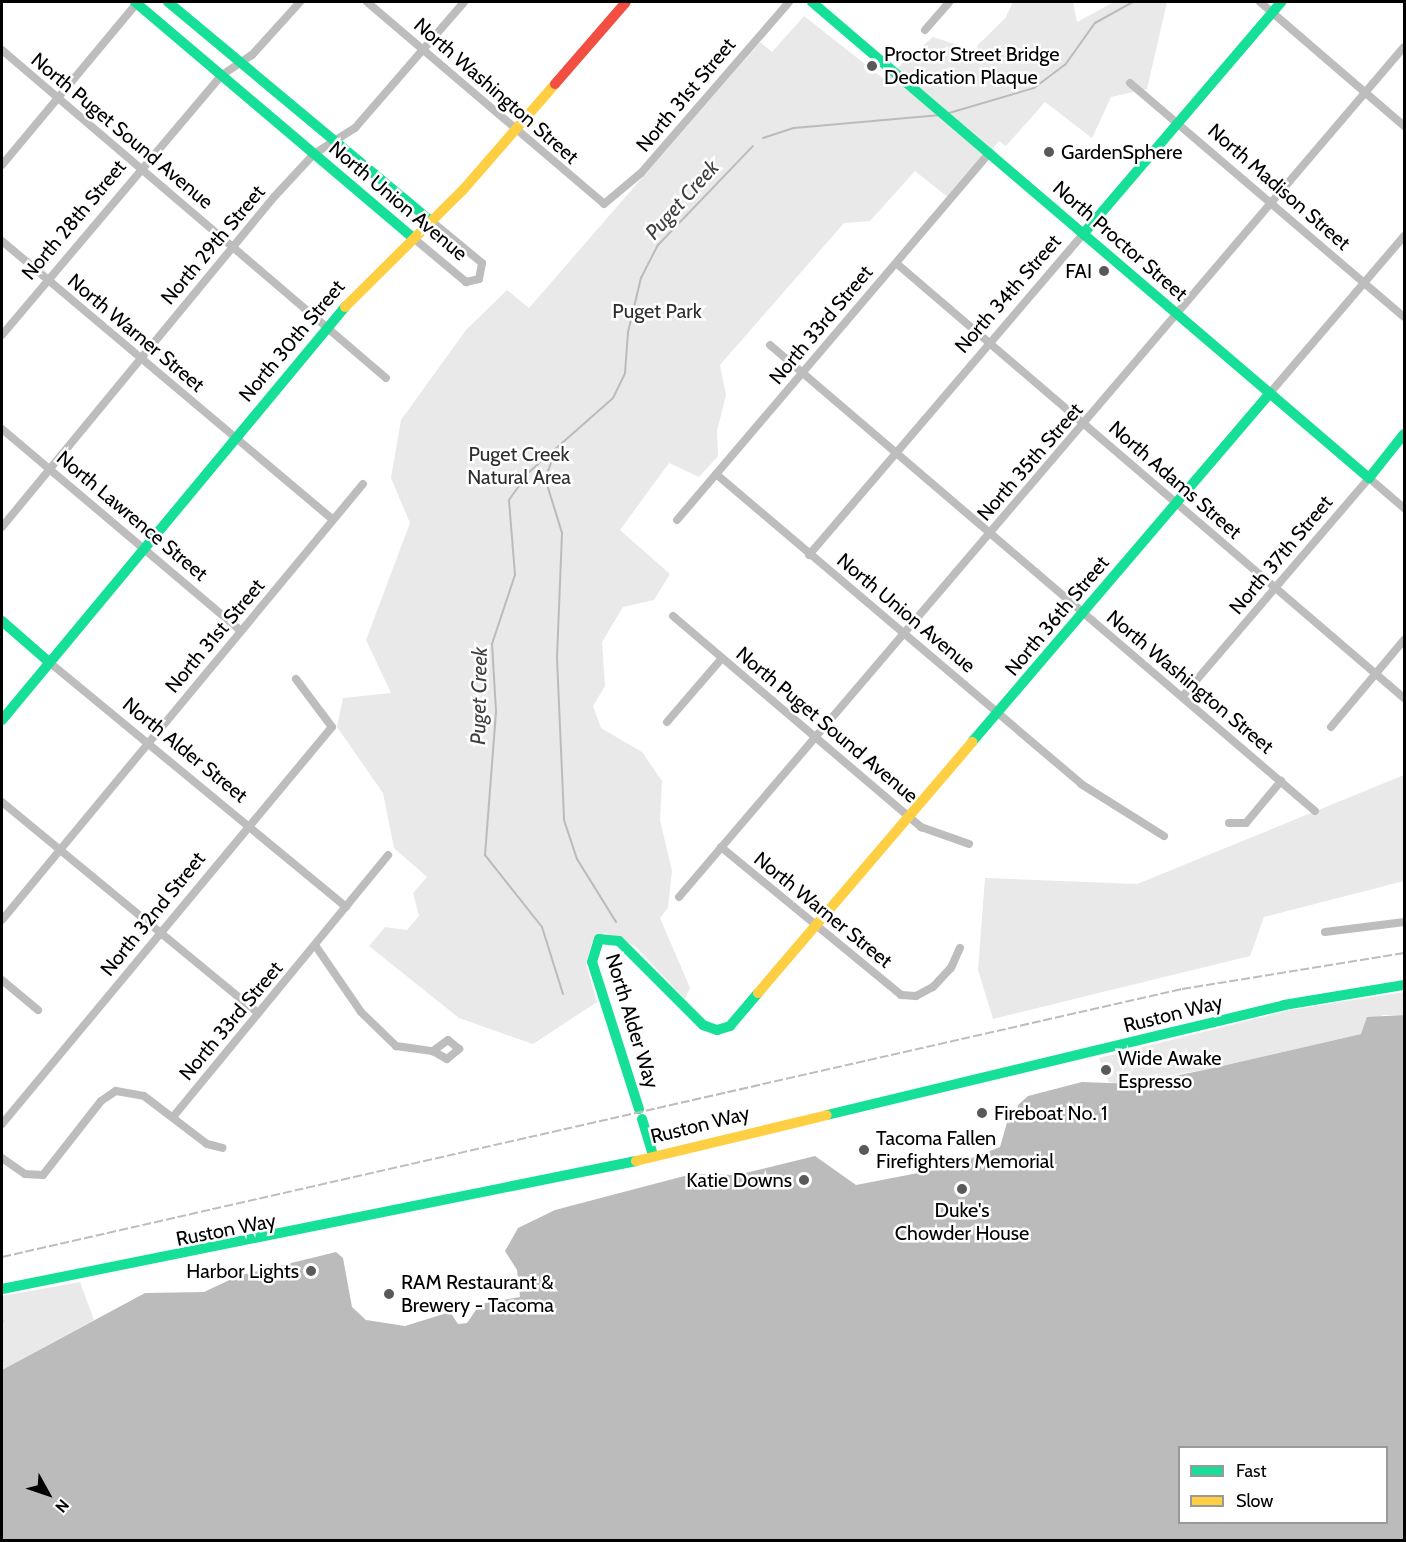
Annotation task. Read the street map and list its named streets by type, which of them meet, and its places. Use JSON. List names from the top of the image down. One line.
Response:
{"streets":{"street":["North Washington Street","North 31st Street","North Puget Sound Avenue","North Madison Street","North Union Avenue","North 28th Street","North Proctor Street","North 29th Street","North 34th Street","North 33rd Street","North Warner Street","North 30th Street","North 35th Street","North Adams Street","North Lawrence Street","North 37th Street","North 36th Street","North Alder Street","North 32nd Street","Ruston Way","North Alder Way"]},"crossings":[["North Washington Street","North 31st Street"],["North Washington Street","North 29th Street"],["North Washington Street","North 34th Street"],["North Washington Street","North 33rd Street"],["North Washington Street","North 30th Street"],["North Washington Street","North 35th Street"],["North Washington Street","North 37th Street"],["North Washington Street","North 36th Street"],["North 31st Street","North Warner Street"],["North 31st Street","North Lawrence Street"],["North 31st Street","North Alder Street"],["North Puget Sound Avenue","North 28th Street"],["North Puget Sound Avenue","North 29th Street"],["North Puget Sound Avenue","North 30th Street"],["North Puget Sound Avenue","North 35th Street"],["North Puget Sound Avenue","North 36th Street"],["North Madison Street","North 34th Street"],["North Madison Street","North 35th Street"],["North Madison Street","North 36th Street"],["North Union Avenue","North 28th Street"],["North Union Avenue","North 29th Street"],["North Union Avenue","North 34th Street"],["North Union Avenue","North 33rd Street"],["North Union Avenue","North 30th Street"],["North Union Avenue","North 35th Street"],["North Union Avenue","North 36th Street"],["North 28th Street","North Warner Street"],["North Proctor Street","North 34th Street"],["North Proctor Street","North 33rd Street"],["North Proctor Street","North 35th Street"],["North Proctor Street","North 37th Street"],["North Proctor Street","North 36th Street"],["North 29th Street","North Warner Street"],["North 29th Street","North Lawrence Street"],["North 34th Street","North Adams Street"],["North 33rd Street","North Adams Street"],["North 33rd Street","North Alder Street"],["North Warner Street","North 30th Street"],["North Warner Street","North 35th Street"],["North Warner Street","North 36th Street"],["North 30th Street","North Lawrence Street"],["North 30th Street","North Alder Street"],["North 35th Street","North Adams Street"],["North Adams Street","North 37th Street"],["North Adams Street","North 36th Street"],["North 36th Street","North Alder Way"],["North Alder Street","North 32nd Street"],["Ruston Way","North Alder Way"]],"water":["Puget Creek"],"parks":["Puget Park","Puget Creek Natural Area"],"places":["Proctor Street Bridge Dedication Plaque","GardenSphere","FAI","Wide Awake Espresso","Fireboat No. 1","Tacoma Fallen Firefighters Memorial","Katie Downs","Duke's Chowder House","Harbor Lights","RAM Restaurant & Brewery - Tacoma"],"legend":["Fast","Slow"],"north":"bottom right"}
